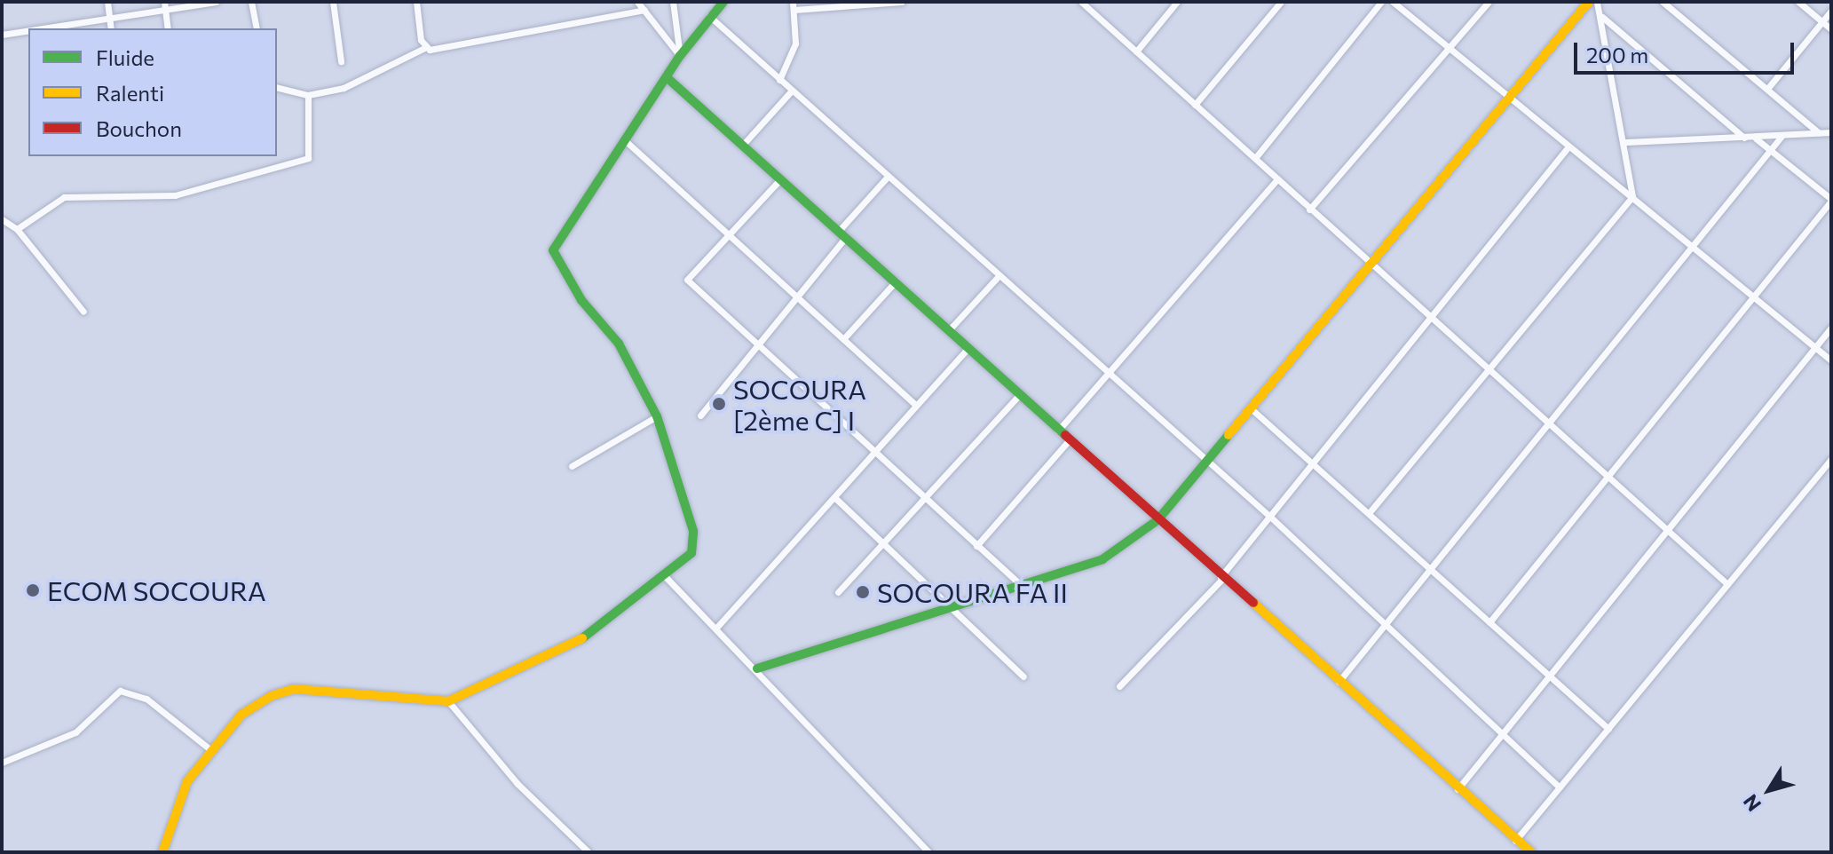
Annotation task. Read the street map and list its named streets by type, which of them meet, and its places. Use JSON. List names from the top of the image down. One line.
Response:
{"places":["SOCOURA [2ème C] I","ECOM SOCOURA","SOCOURA FA II"],"legend":["Fluide","Ralenti","Bouchon"],"scale_bar":"200 m","north":"bottom left"}
